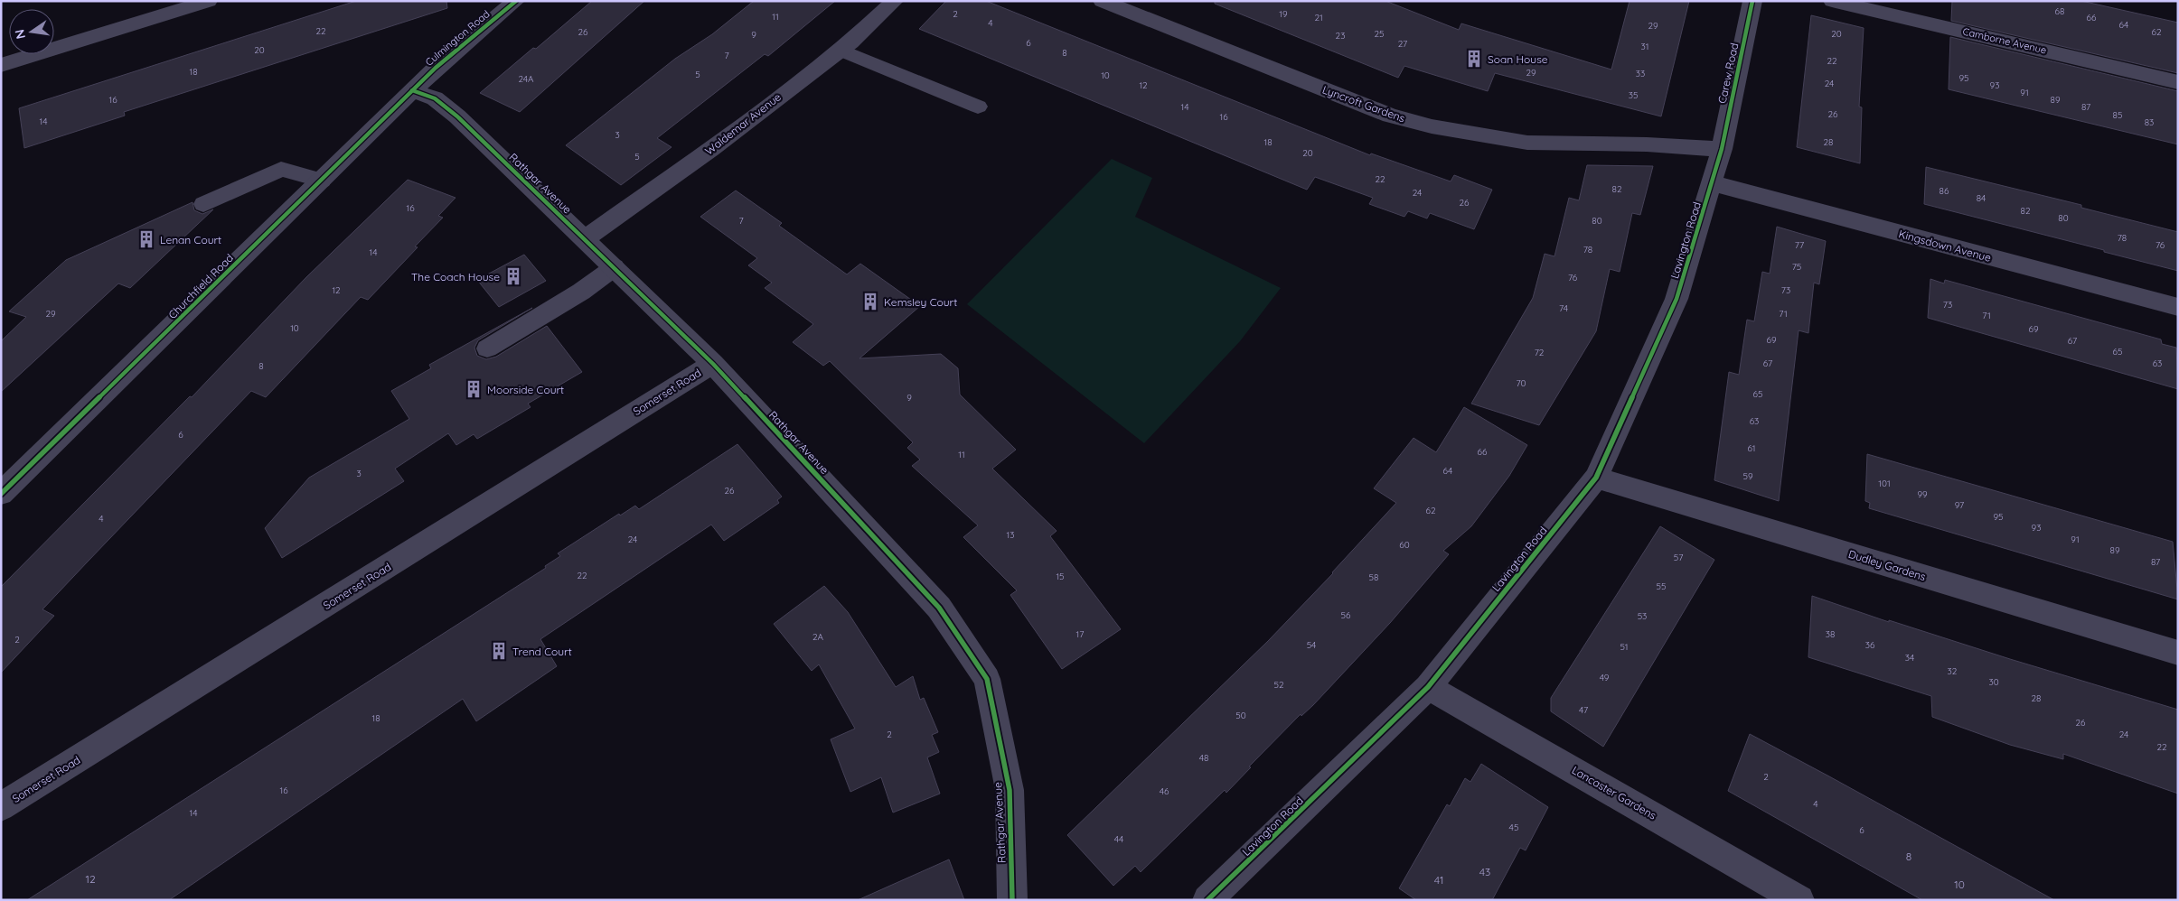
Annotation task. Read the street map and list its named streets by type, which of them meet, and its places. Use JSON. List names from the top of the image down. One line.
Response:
{"streets":{"street":["Culmington Road","Camborne Avenue","Carew Road","Lyncroft Gardens","Waldemar Avenue","Rathgar Avenue","Lavington Road","Kingsdown Avenue","Churchfield Road","Somerset Road","Dudley Gardens","Lancaster Gardens"]},"crossings":[["Culmington Road","Rathgar Avenue"],["Culmington Road","Churchfield Road"],["Carew Road","Lyncroft Gardens"],["Carew Road","Lavington Road"],["Lyncroft Gardens","Lavington Road"],["Waldemar Avenue","Rathgar Avenue"],["Rathgar Avenue","Churchfield Road"],["Rathgar Avenue","Somerset Road"],["Lavington Road","Kingsdown Avenue"],["Lavington Road","Dudley Gardens"],["Lavington Road","Lancaster Gardens"]],"places":{"building":["Soan House","Lenan Court","The Coach House","Kemsley Court","Moorside Court","Trend Court"]},"house_numbers":["68","2","19","11","21","66","4","64","29","22","26","62","25","20","9","23","6","27","31","20","8","7","22","18","29","33","5","10","95","24A","24","12","93","91","35","16","89","14","87","26","85","16","14","83","3","18","28","20","5","22","82","86","24","84","26","16","82","80","7","80","78","77","76","78","14","75","76","12","73","73","74","29","71","71","10","69","69","67","65","72","67","63","8","70","65","9","63","6","61","66","11","64","3","59","101","26","99","97","62","95","4","93","13","24","91","60","89","57","87","22","15","58","55","56","53","17","38","2A","2","54","36","51","34","32","49","30","52","28","47","50","18","26","2","24","22","48","2","16","46","4","14","45","6","44","8","43","12","41","10"],"north":"left"}
